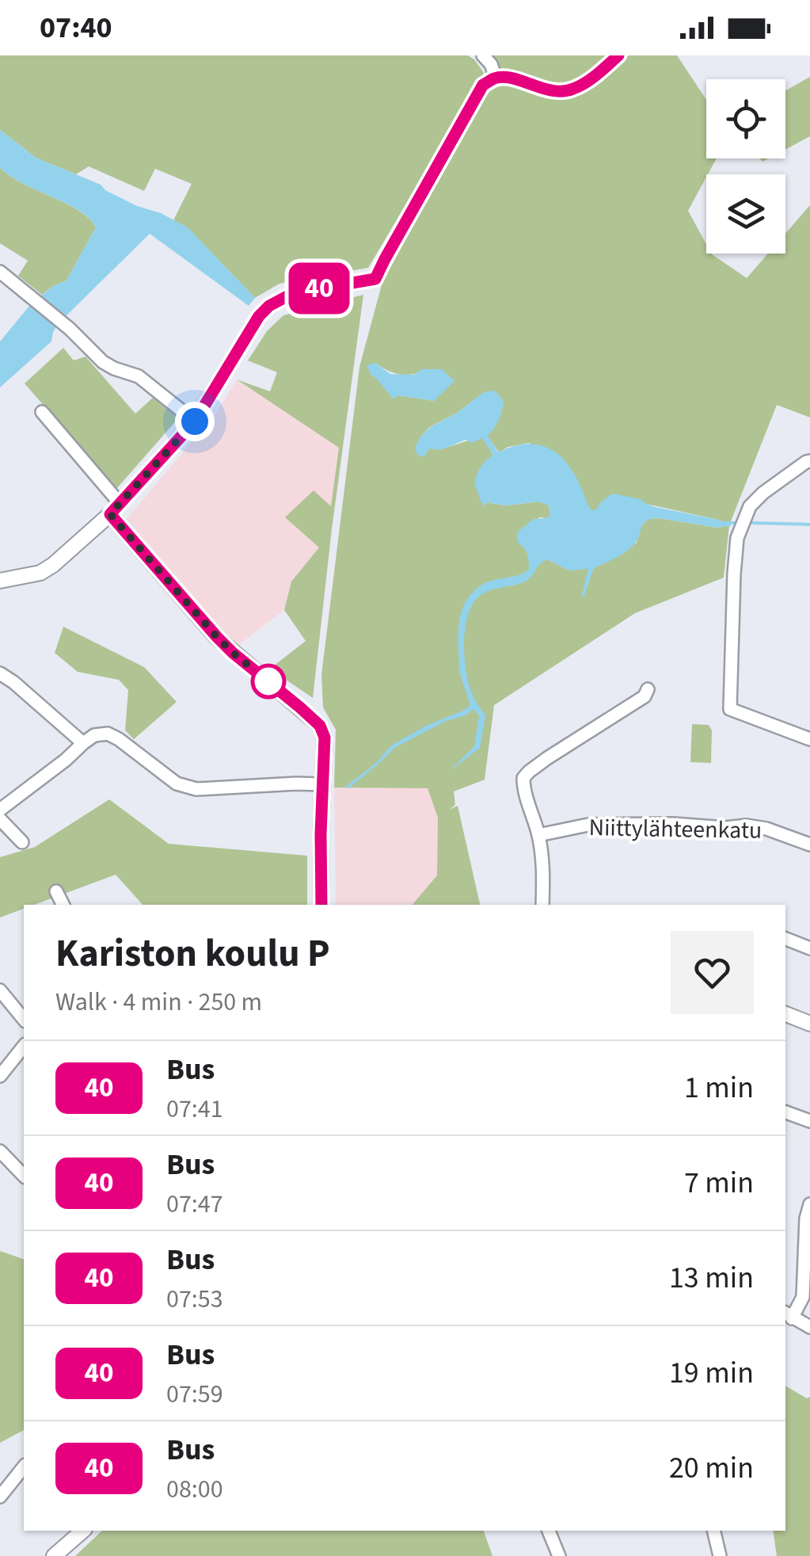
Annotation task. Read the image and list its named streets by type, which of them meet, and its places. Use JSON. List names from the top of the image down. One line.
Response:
{"streets":{"street":["Niittylähteenkatu"]},"lines":["bus line 40"],"page":{"status":"07:40","on_map":"40","heading":["Kariston koulu P","Walk · 4 min · 250 m"],"list":[{"mark":"40","name":"Bus","note":"07:41","value":"1 min"},{"mark":"40","name":"Bus","note":"07:47","value":"7 min"},{"mark":"40","name":"Bus","note":"07:53","value":"13 min"},{"mark":"40","name":"Bus","note":"07:59","value":"19 min"},{"mark":"40","name":"Bus","note":"08:00","value":"20 min"}]}}
